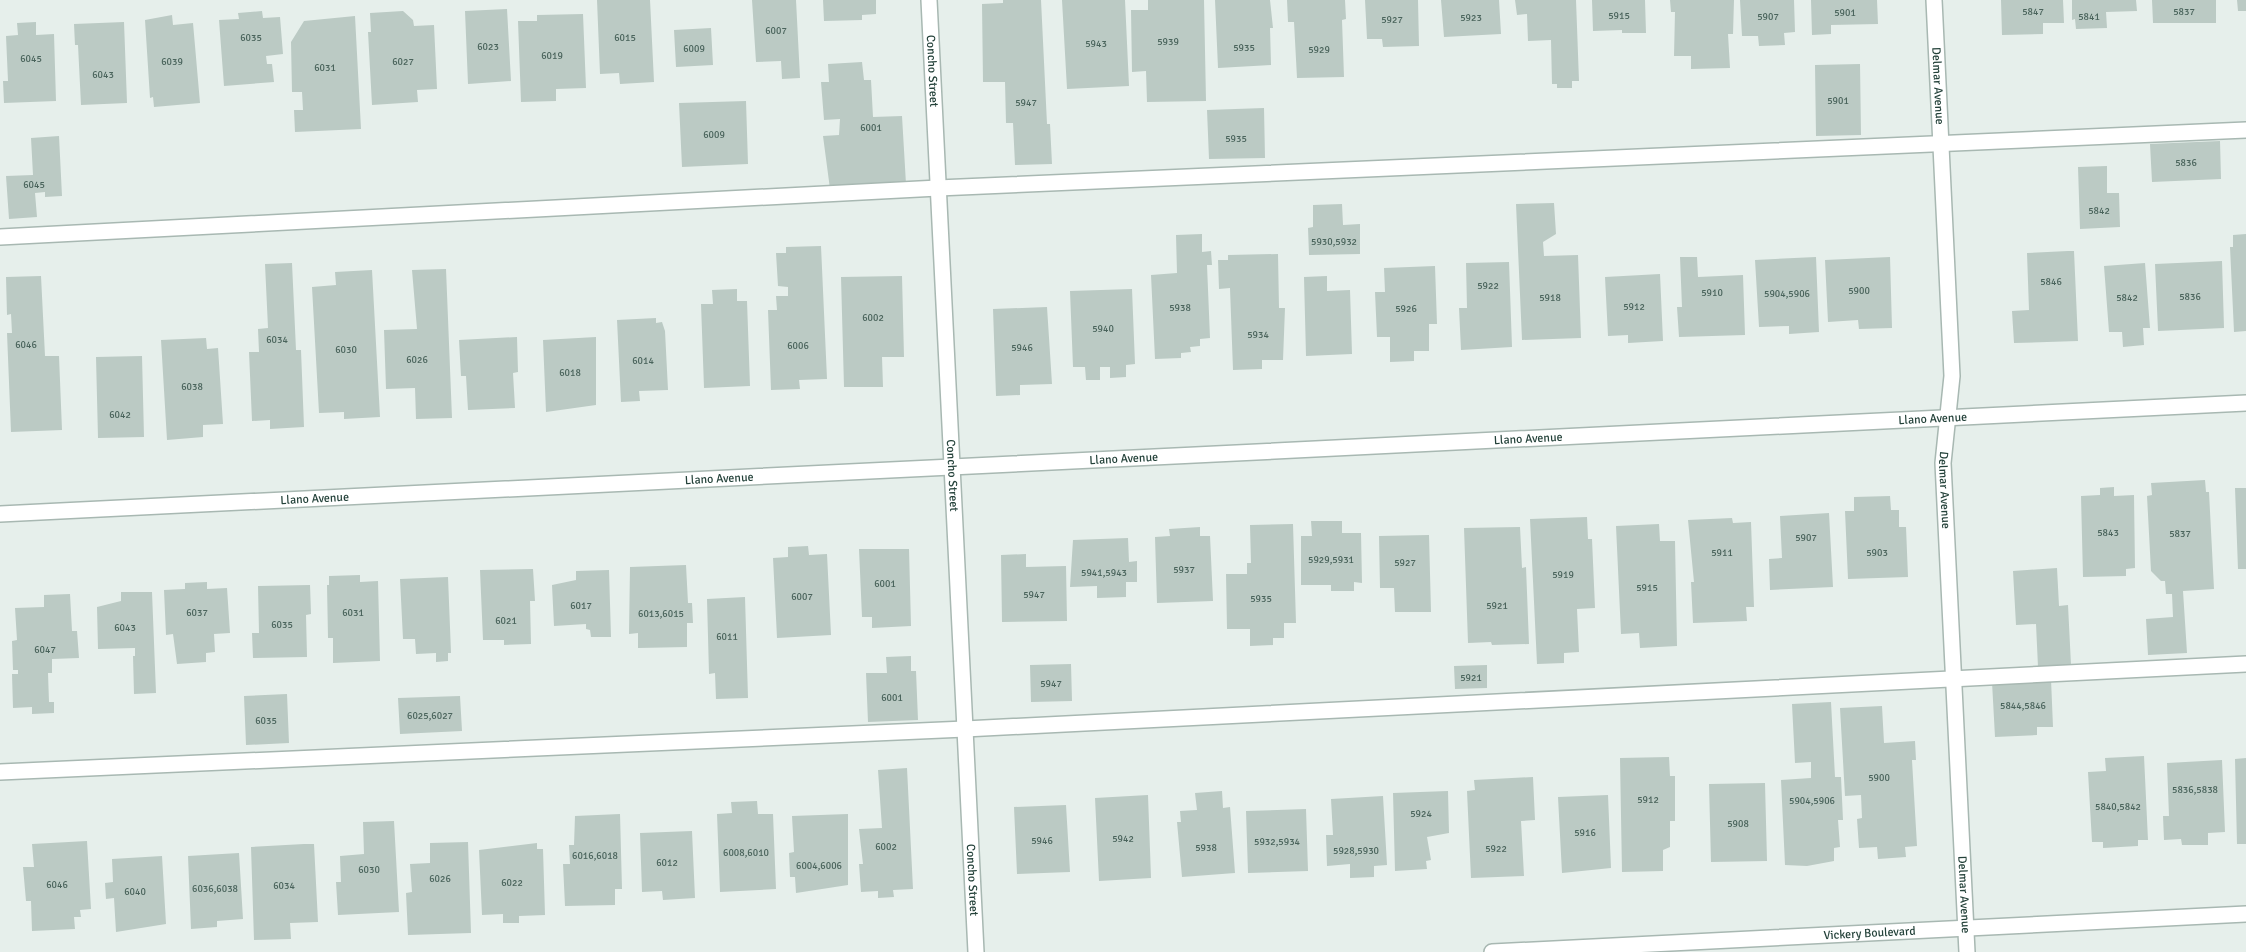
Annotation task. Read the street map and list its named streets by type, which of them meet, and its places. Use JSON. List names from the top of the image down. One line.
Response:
{"streets":{"street":["Concho Street","Delmar Avenue","Llano Avenue","Vickery Boulevard"]},"crossings":[["Concho Street","Llano Avenue"],["Delmar Avenue","Llano Avenue"],["Delmar Avenue","Vickery Boulevard"]],"house_numbers":["5847","5837","5901","5915","5907","5841","5923","5927","6007","6035","6015","5939","5943","6023","5935","6009","5929","6019","6045","6039","6027","6031","6043","5901","5947","6001","6009","5935","5836","6045","5842","5930,5932","5846","5922","5900","5910","5904,5906","5836","5918","5842","5912","5938","5926","6002","5940","5934","6034","6046","6006","5946","6030","6026","6014","6018","6038","6042","5843","5837","5907","5911","5903","5929,5931","5927","5937","5941,5943","5919","6001","5915","5947","6007","5935","6017","5921","6037","6031","6013,6015","6021","6035","6043","6011","6047","5921","5947","6001","5844,5846","6025,6027","6035","5900","5836,5838","5912","5904,5906","5840,5842","5924","5908","5916","5942","5946","5932,5934","6002","5938","5922","5928,5930","6008,6010","6016,6018","6012","6004,6006","6030","6026","6022","6046","6034","6036,6038","6040"]}
